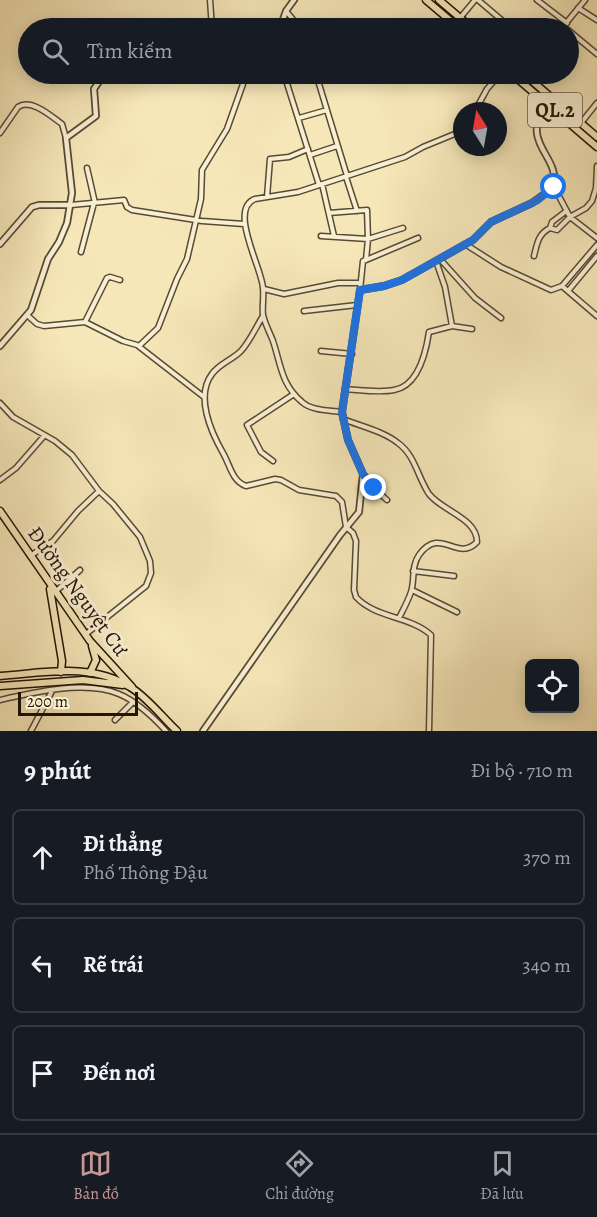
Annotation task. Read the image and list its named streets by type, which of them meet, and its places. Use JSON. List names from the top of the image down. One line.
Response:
{"streets":{"main road":["QL.2","Đường Nguyệt Cư"]},"scale_bar":"200 m","north":"top","page":{"search":"Tìm kiếm","scale":"200 m","heading":["9 phút","Đi bộ · 710 m"],"list":[["Đi thẳng","Phố Thông Đậu","370 m"],["Rẽ trái","340 m"],"Đến nơi"],"nav":["Bản đồ","Chỉ đường","Đã lưu"]}}
